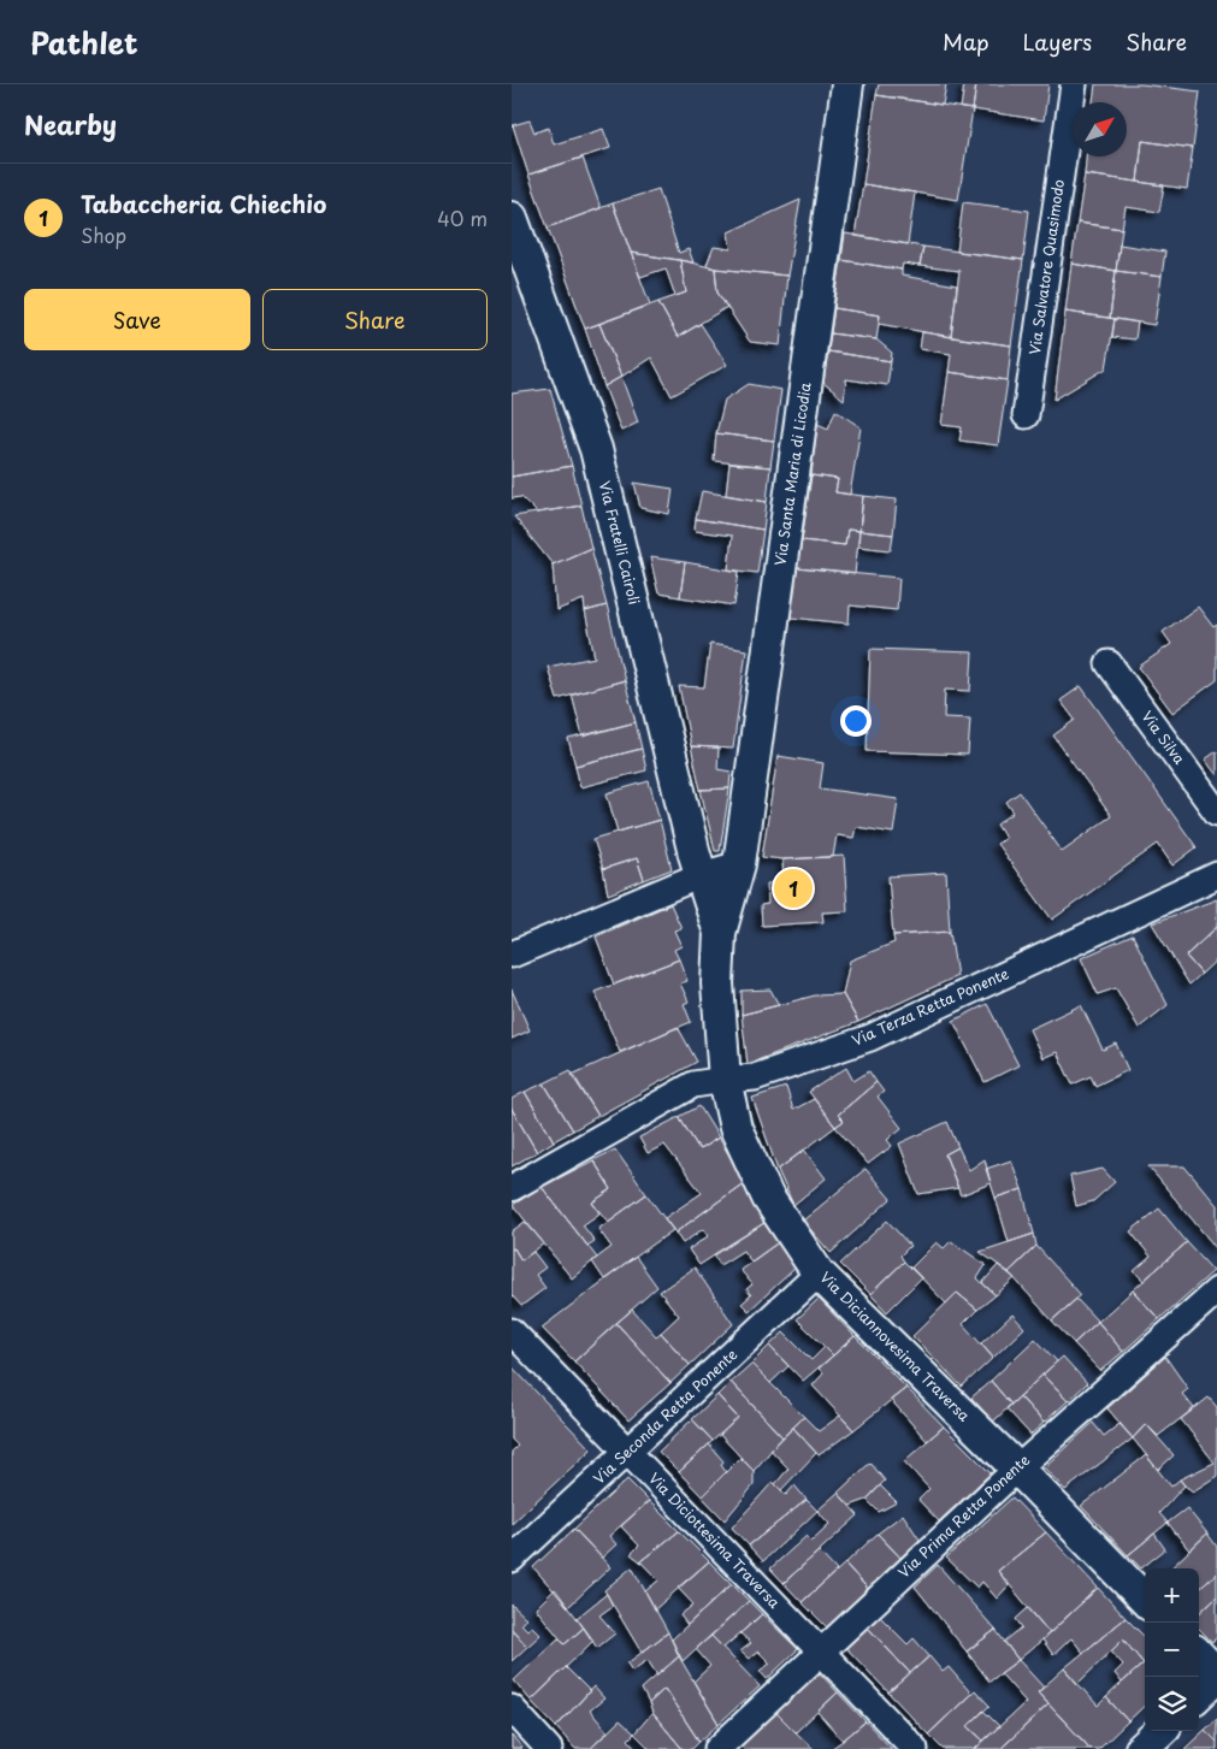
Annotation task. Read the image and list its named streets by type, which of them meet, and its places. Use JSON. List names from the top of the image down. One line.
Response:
{"streets":{"street":["Via Salvatore Quasimodo","Via Santa Maria di Licodia","Via Fratelli Cairoli","Via Silva","Via Terza Retta Ponente","Via Diciannovesima Traversa","Via Seconda Retta Ponente","Via Prima Retta Ponente","Via Diciottesima Traversa"]},"crossings":[["Via Santa Maria di Licodia","Via Fratelli Cairoli"],["Via Santa Maria di Licodia","Via Diciannovesima Traversa"],["Via Fratelli Cairoli","Via Diciannovesima Traversa"],["Via Terza Retta Ponente","Via Diciannovesima Traversa"],["Via Diciannovesima Traversa","Via Seconda Retta Ponente"],["Via Diciannovesima Traversa","Via Prima Retta Ponente"],["Via Seconda Retta Ponente","Via Diciottesima Traversa"],["Via Prima Retta Ponente","Via Diciottesima Traversa"]],"north":"top right","page":{"header":"Pathlet","nav":["Map","Layers","Share"],"heading":"Nearby","list":[{"mark":"1","name":"Tabaccheria Chiechio","note":"Shop","value":"40 m"}],"buttons":["Save","Share"],"pins":"1","map_buttons":["+","−"]}}
